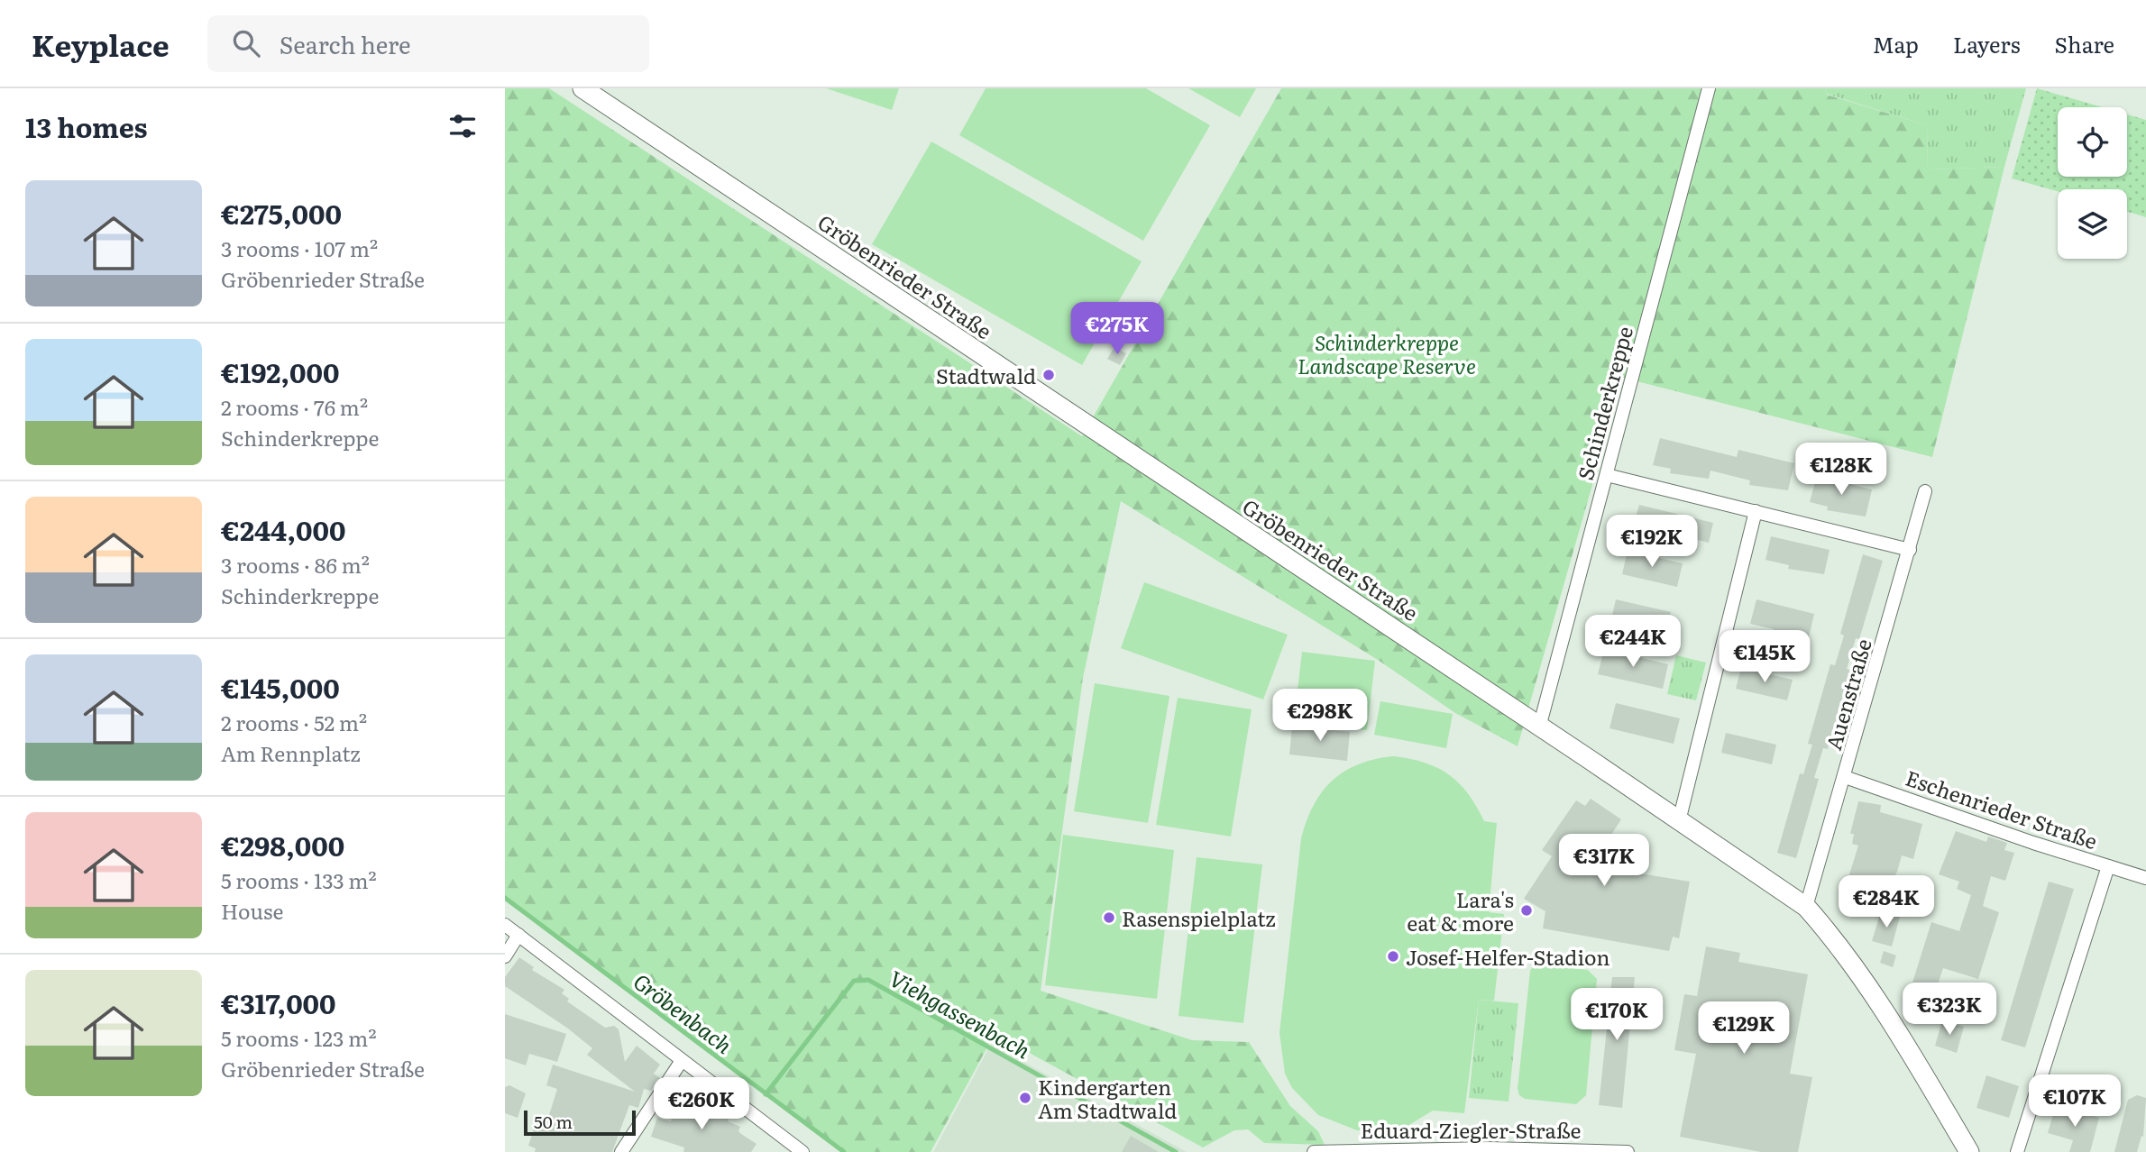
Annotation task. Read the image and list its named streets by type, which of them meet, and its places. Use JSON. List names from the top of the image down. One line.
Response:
{"streets":{"street":["Gröbenrieder Straße","Schinderkreppe","Auenstraße","Eschenrieder Straße","Eduard-Ziegler-Straße"]},"crossings":[["Gröbenrieder Straße","Schinderkreppe"],["Gröbenrieder Straße","Auenstraße"],["Auenstraße","Eschenrieder Straße"]],"water":["Gröbenbach","Viehgassenbach"],"parks":["Schinderkreppe Landscape Reserve"],"places":["Stadtwald","Lara's eat & more","Rasenspielplatz","Josef-Helfer-Stadion","Kindergarten Am Stadtwald"],"scale_bar":"50 m","page":{"header":"Keyplace","search":"Search here","nav":["Map","Layers","Share"],"heading":"13 homes","list":[{"name":"€275,000","note":"3 rooms · 107 m² · Gröbenrieder Straße"},{"name":"€192,000","note":"2 rooms · 76 m² · Schinderkreppe"},{"name":"€244,000","note":"3 rooms · 86 m² · Schinderkreppe"},{"name":"€145,000","note":"2 rooms · 52 m² · Am Rennplatz"},{"name":"€298,000","note":"5 rooms · 133 m² · House"},{"name":"€317,000","note":"5 rooms · 123 m² · Gröbenrieder Straße"}],"price":["€275K","€128K","€192K","€244K","€145K","€298K","€317K","€284K","€323K","€170K","€129K","€107K","€260K"],"scale":"50 m"}}
